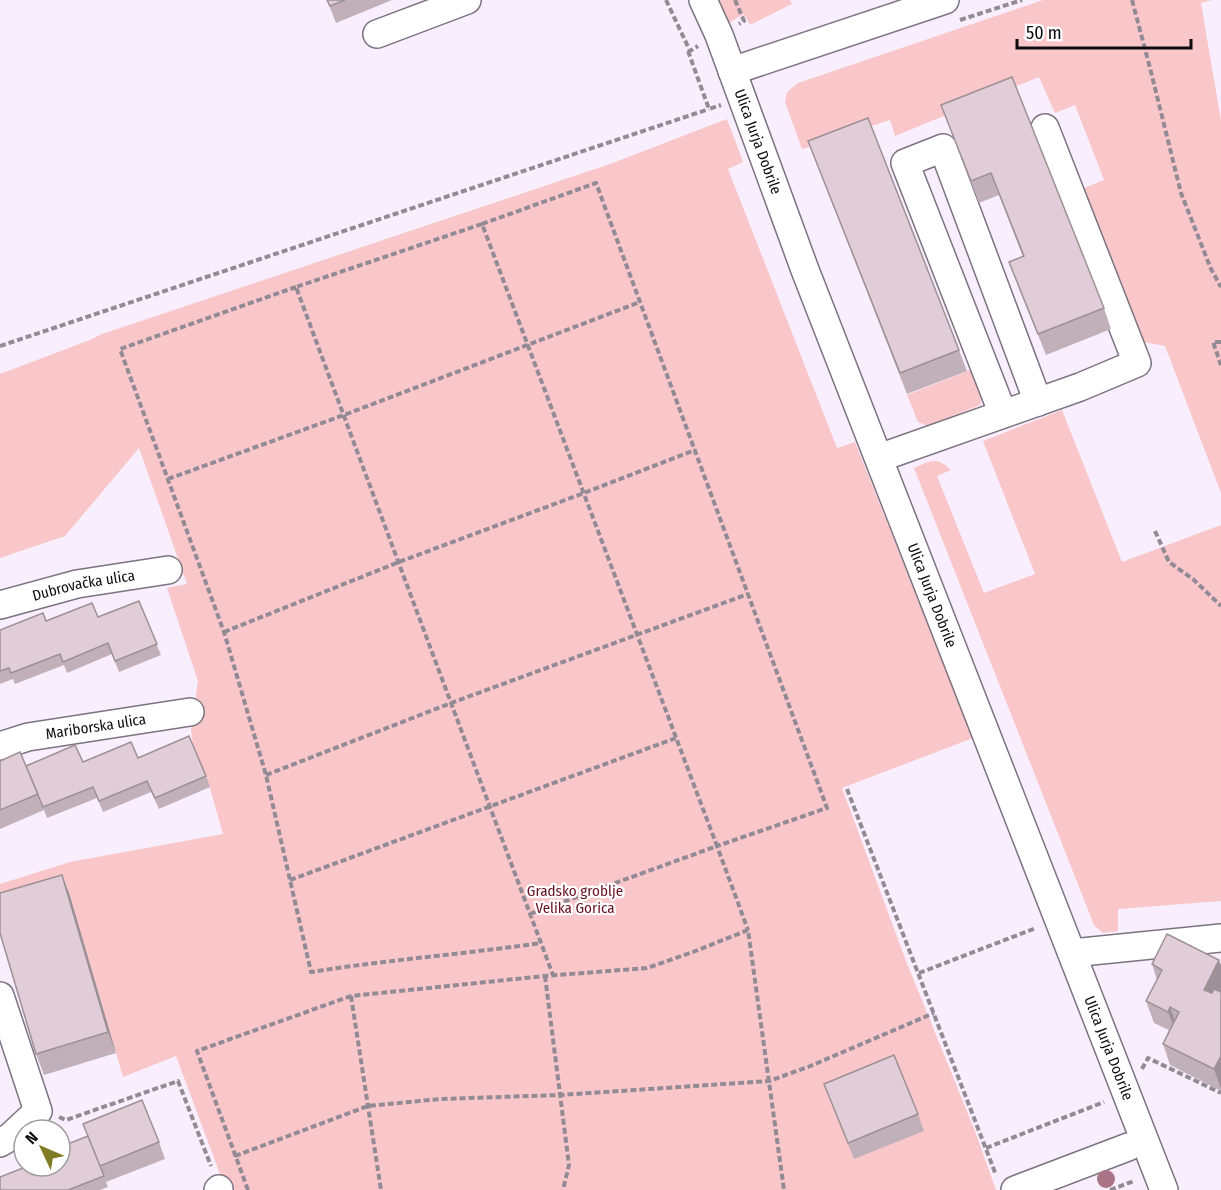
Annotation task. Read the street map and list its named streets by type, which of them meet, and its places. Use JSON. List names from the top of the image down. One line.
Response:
{"streets":{"street":["Ulica Jurja Dobrile","Dubrovačka ulica","Mariborska ulica"]},"parks":["Gradsko groblje Velika Gorica"],"scale_bar":"50 m","north":"top left"}
